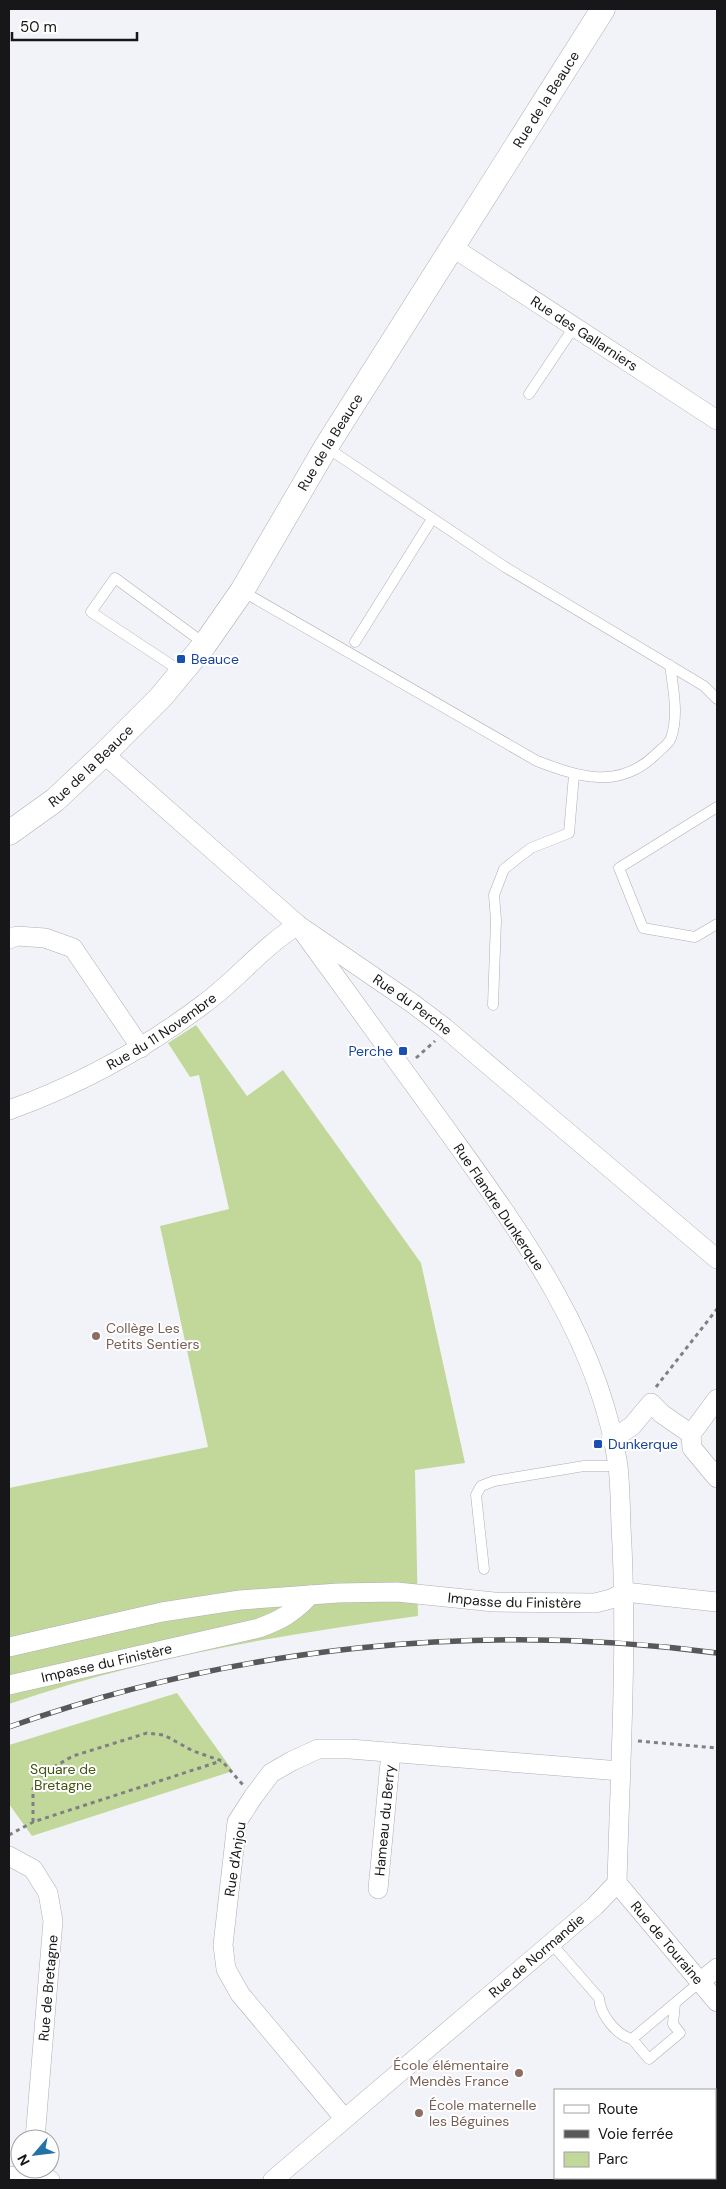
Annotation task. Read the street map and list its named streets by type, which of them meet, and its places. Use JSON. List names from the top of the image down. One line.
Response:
{"streets":{"street":["Rue de la Beauce","Rue des Gallarniers","Rue du Perche","Rue du 11 Novembre","Rue Flandre Dunkerque","Impasse du Finistère","Hameau du Berry","Rue d'Anjou","Rue de Touraine","Rue de Normandie","Rue de Bretagne"]},"crossings":[["Rue de la Beauce","Rue des Gallarniers"],["Rue de la Beauce","Rue du Perche"],["Rue du Perche","Rue du 11 Novembre"],["Rue du Perche","Rue Flandre Dunkerque"],["Rue du 11 Novembre","Rue Flandre Dunkerque"],["Rue Flandre Dunkerque","Impasse du Finistère"],["Hameau du Berry","Rue d'Anjou"],["Rue d'Anjou","Rue de Normandie"],["Rue de Touraine","Rue de Normandie"]],"parks":["Square de Bretagne"],"places":{"transit":["Beauce","Perche","Dunkerque"],"other":["Collège Les Petits Sentiers","École élémentaire Mendès France","École maternelle les Béguines"]},"legend":["Route","Voie ferrée","Parc"],"scale_bar":"50 m","north":"bottom left"}
